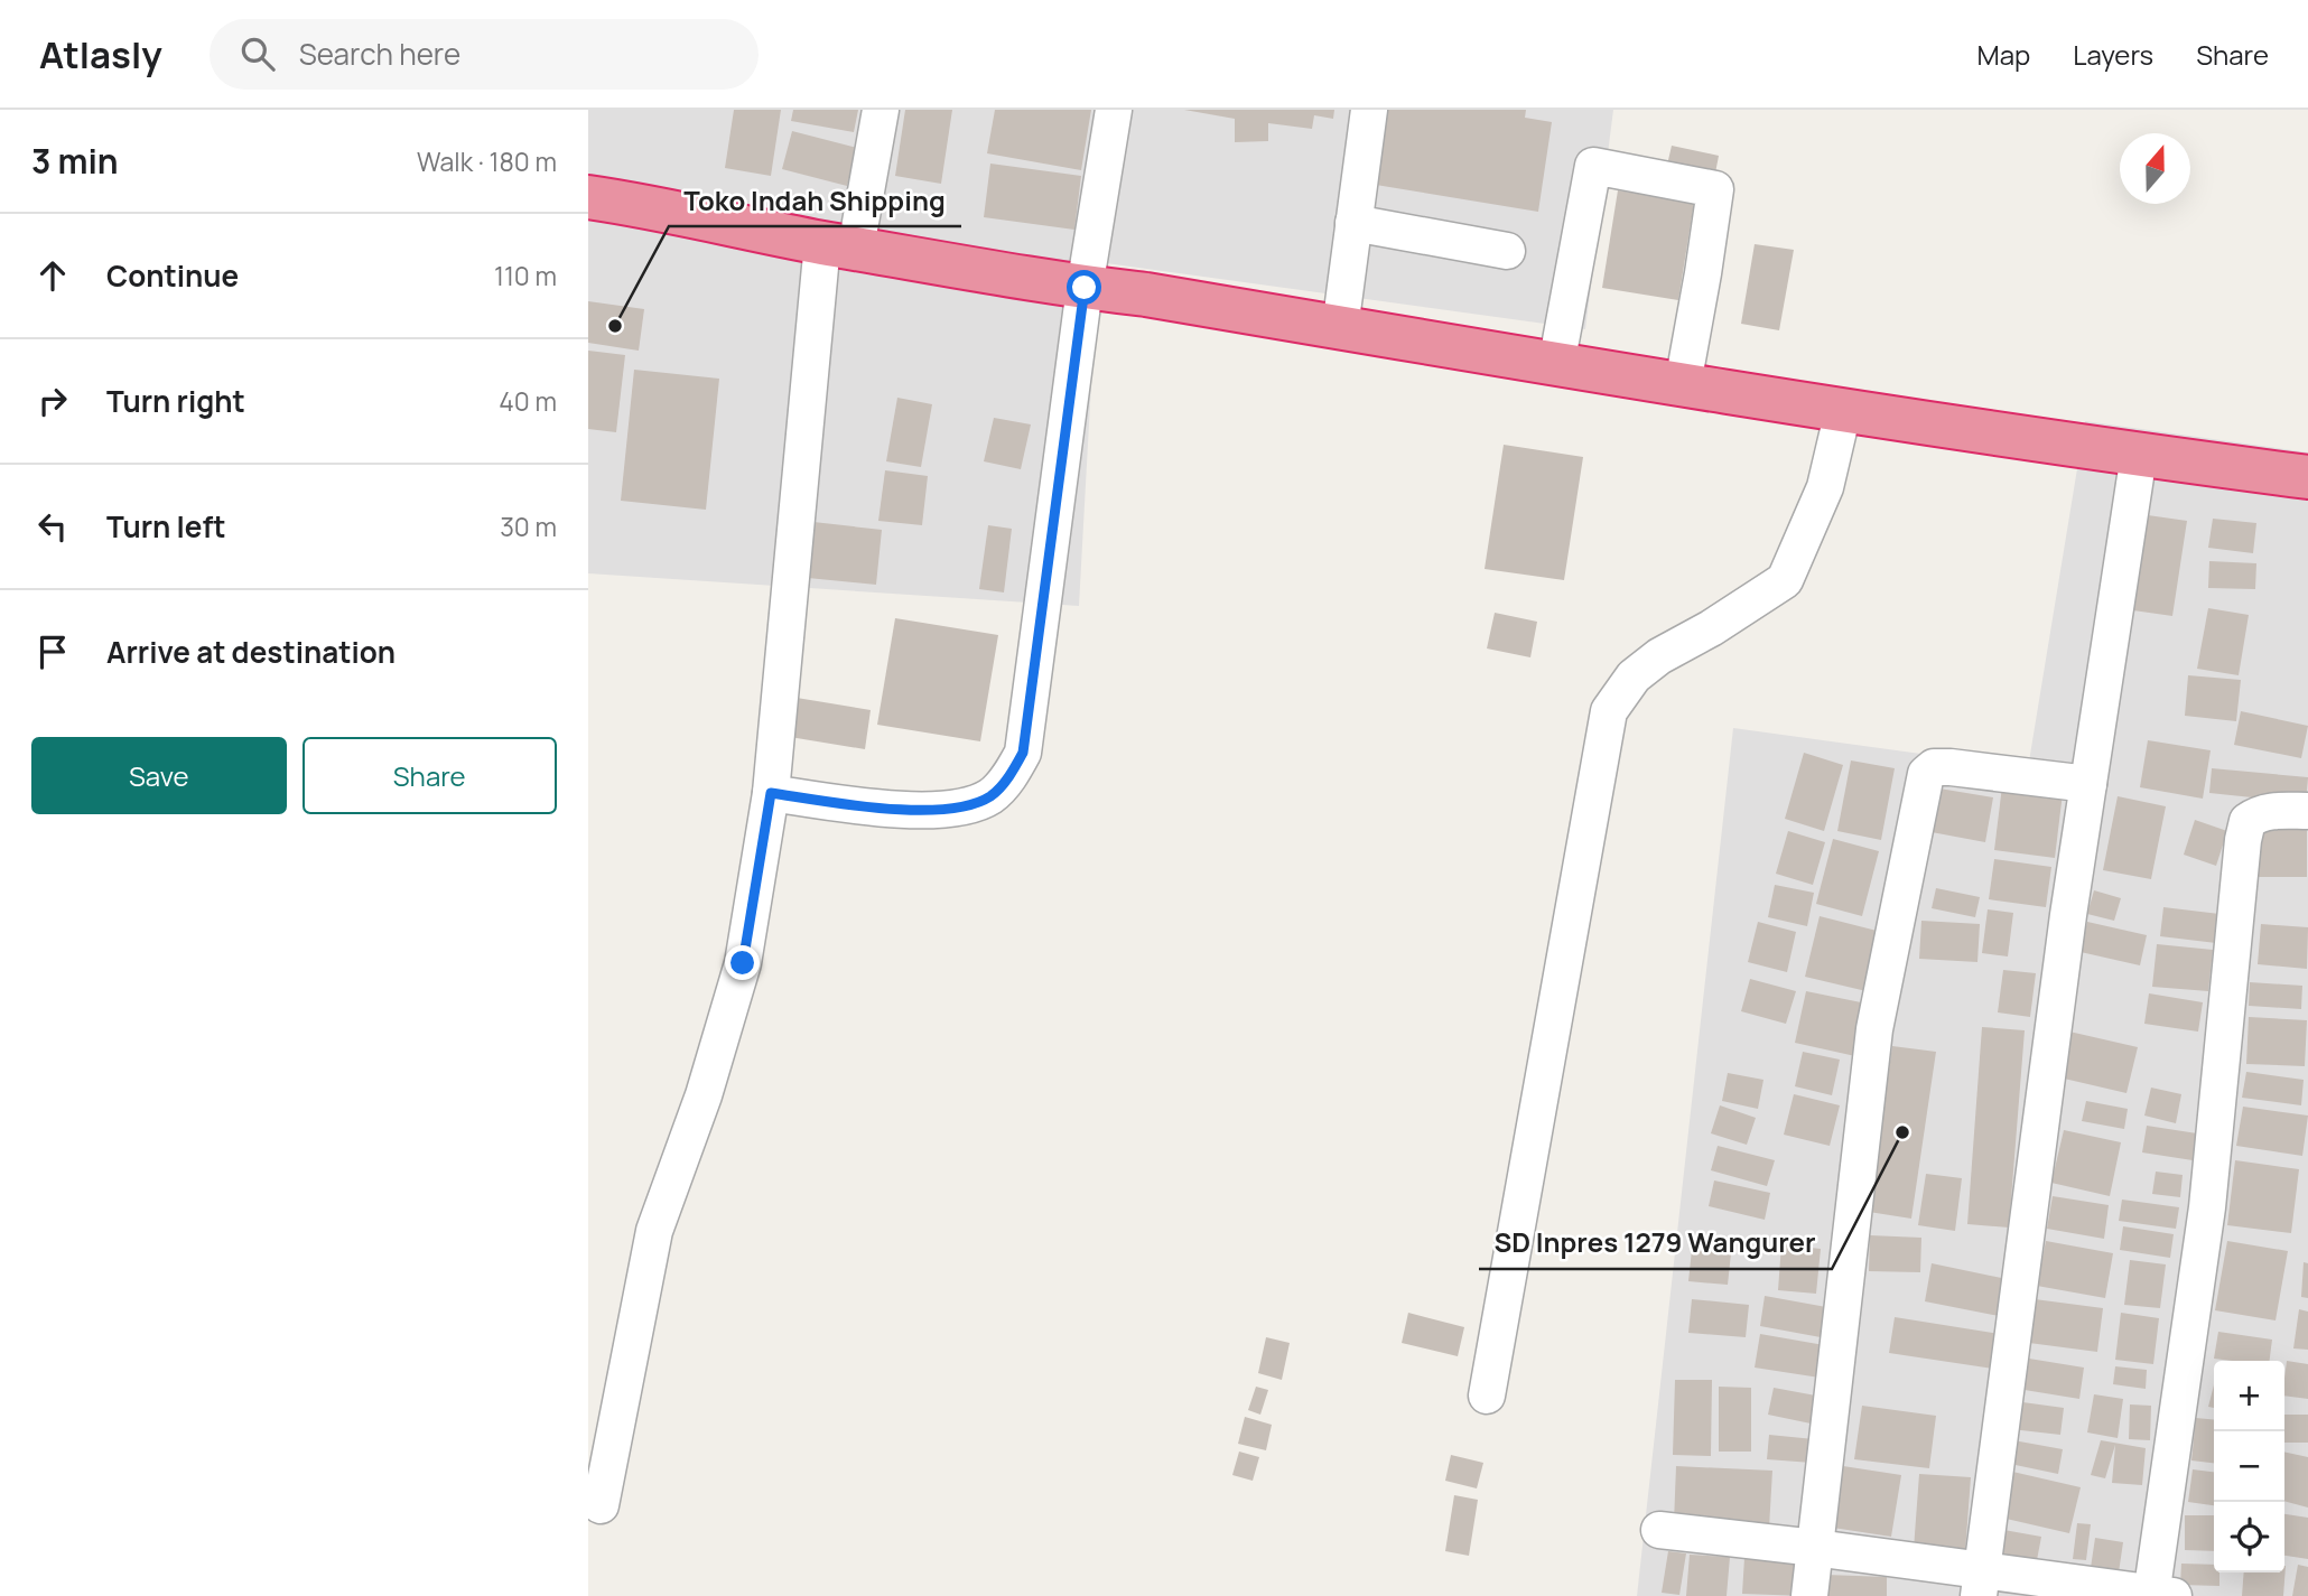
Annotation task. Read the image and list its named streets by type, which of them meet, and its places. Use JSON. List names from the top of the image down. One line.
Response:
{"places":["Toko Indah Shipping","SD Inpres 1279 Wangurer"],"north":"top","page":{"header":"Atlasly","search":"Search here","nav":["Map","Layers","Share"],"heading":["3 min","Walk · 180 m"],"list":[["Continue","110 m"],["Turn right","40 m"],["Turn left","30 m"],"Arrive at destination"],"buttons":["Save","Share"],"map_buttons":["+","−"]}}
